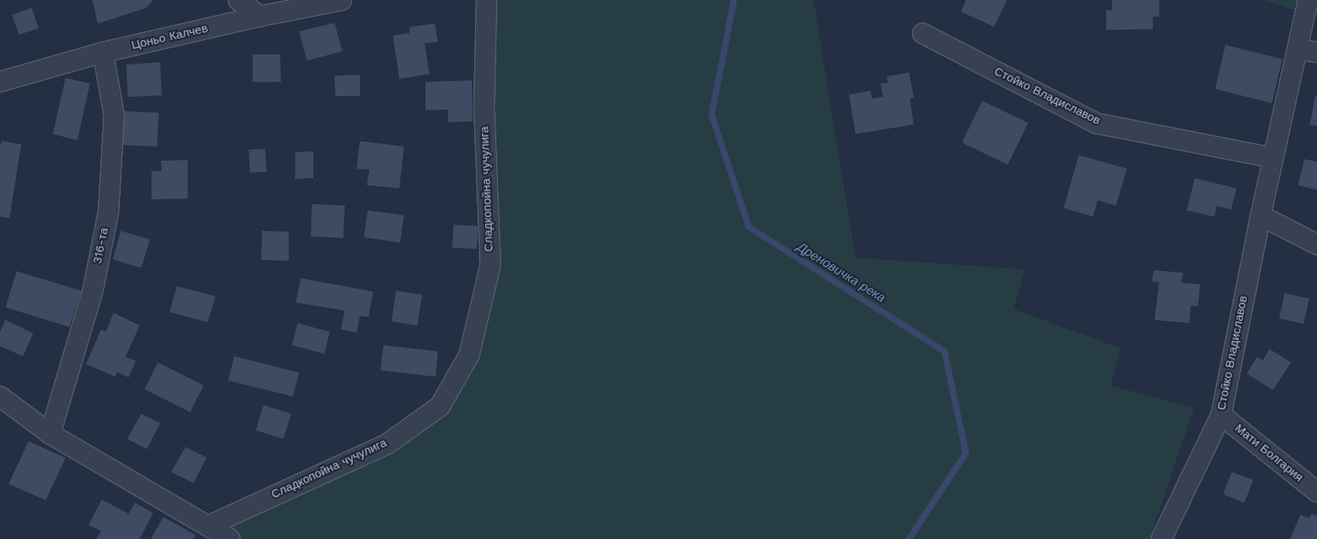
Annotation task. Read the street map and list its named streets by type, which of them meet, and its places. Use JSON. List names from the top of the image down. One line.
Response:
{"streets":{"street":["Цоньо Калчев","Стойко Владиславов","Сладкопойна чучулига","316-та","Мати Болгария"]},"crossings":[["Цоньо Калчев","316-та"],["Стойко Владиславов","Мати Болгария"]],"water":["Дреновичка река"]}
